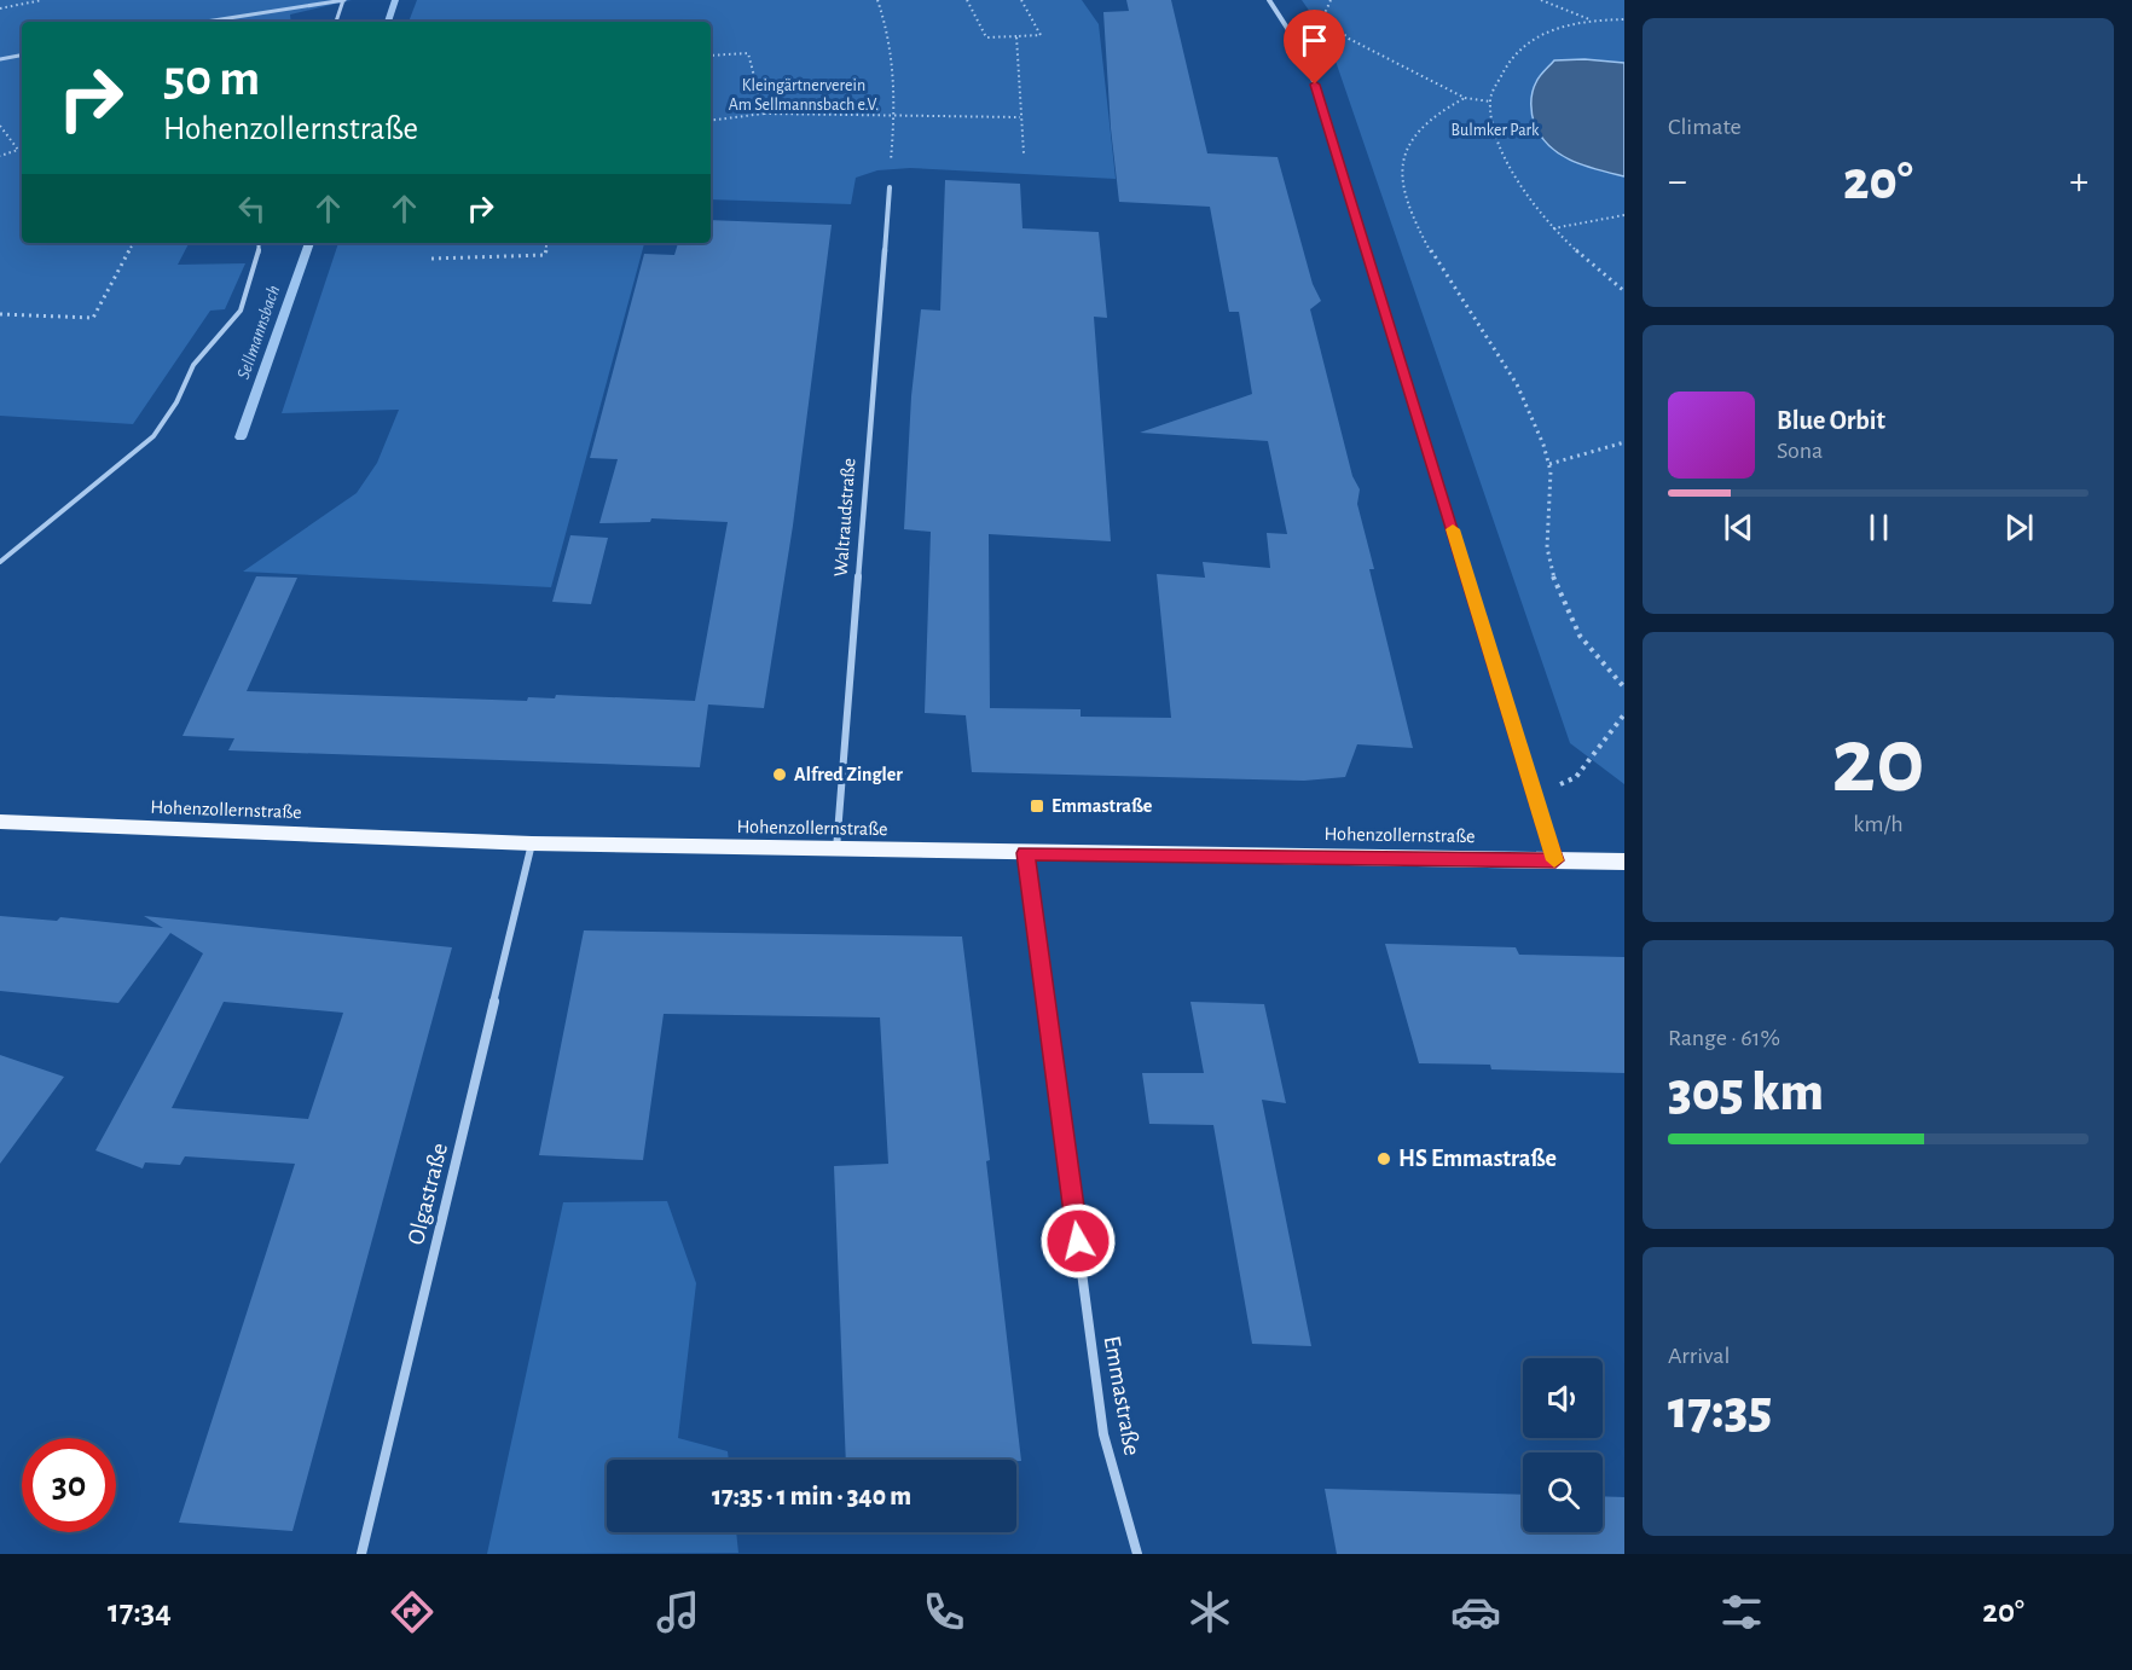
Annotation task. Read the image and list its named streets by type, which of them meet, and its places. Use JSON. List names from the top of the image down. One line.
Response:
{"streets":{"main road":["Hohenzollernstraße"],"street":["Waltraudstraße","Olgastraße","Emmastraße"]},"crossings":[["Waltraudstraße","Hohenzollernstraße"],["Hohenzollernstraße","Olgastraße"],["Hohenzollernstraße","Emmastraße"]],"water":["Sellmannsbach"],"parks":["Kleingärtnerverein Am Sellmannsbach e.V.","Bulmker Park"],"places":{"other":["Alfred Zingler","HS Emmastraße"],"transit":["Emmastraße"]},"page":{"tile":["Climate",["20","km/h"],["Range · 61%","305 km"],["Arrival","17:35"]],"turn":["50 m","Hohenzollernstraße"],"heat":["−","20°","+"],"song":["Blue Orbit","Sona"],"limit":"30","trip":"17:35 · 1 min · 340 m","tabs":["17:34","20°"]}}
